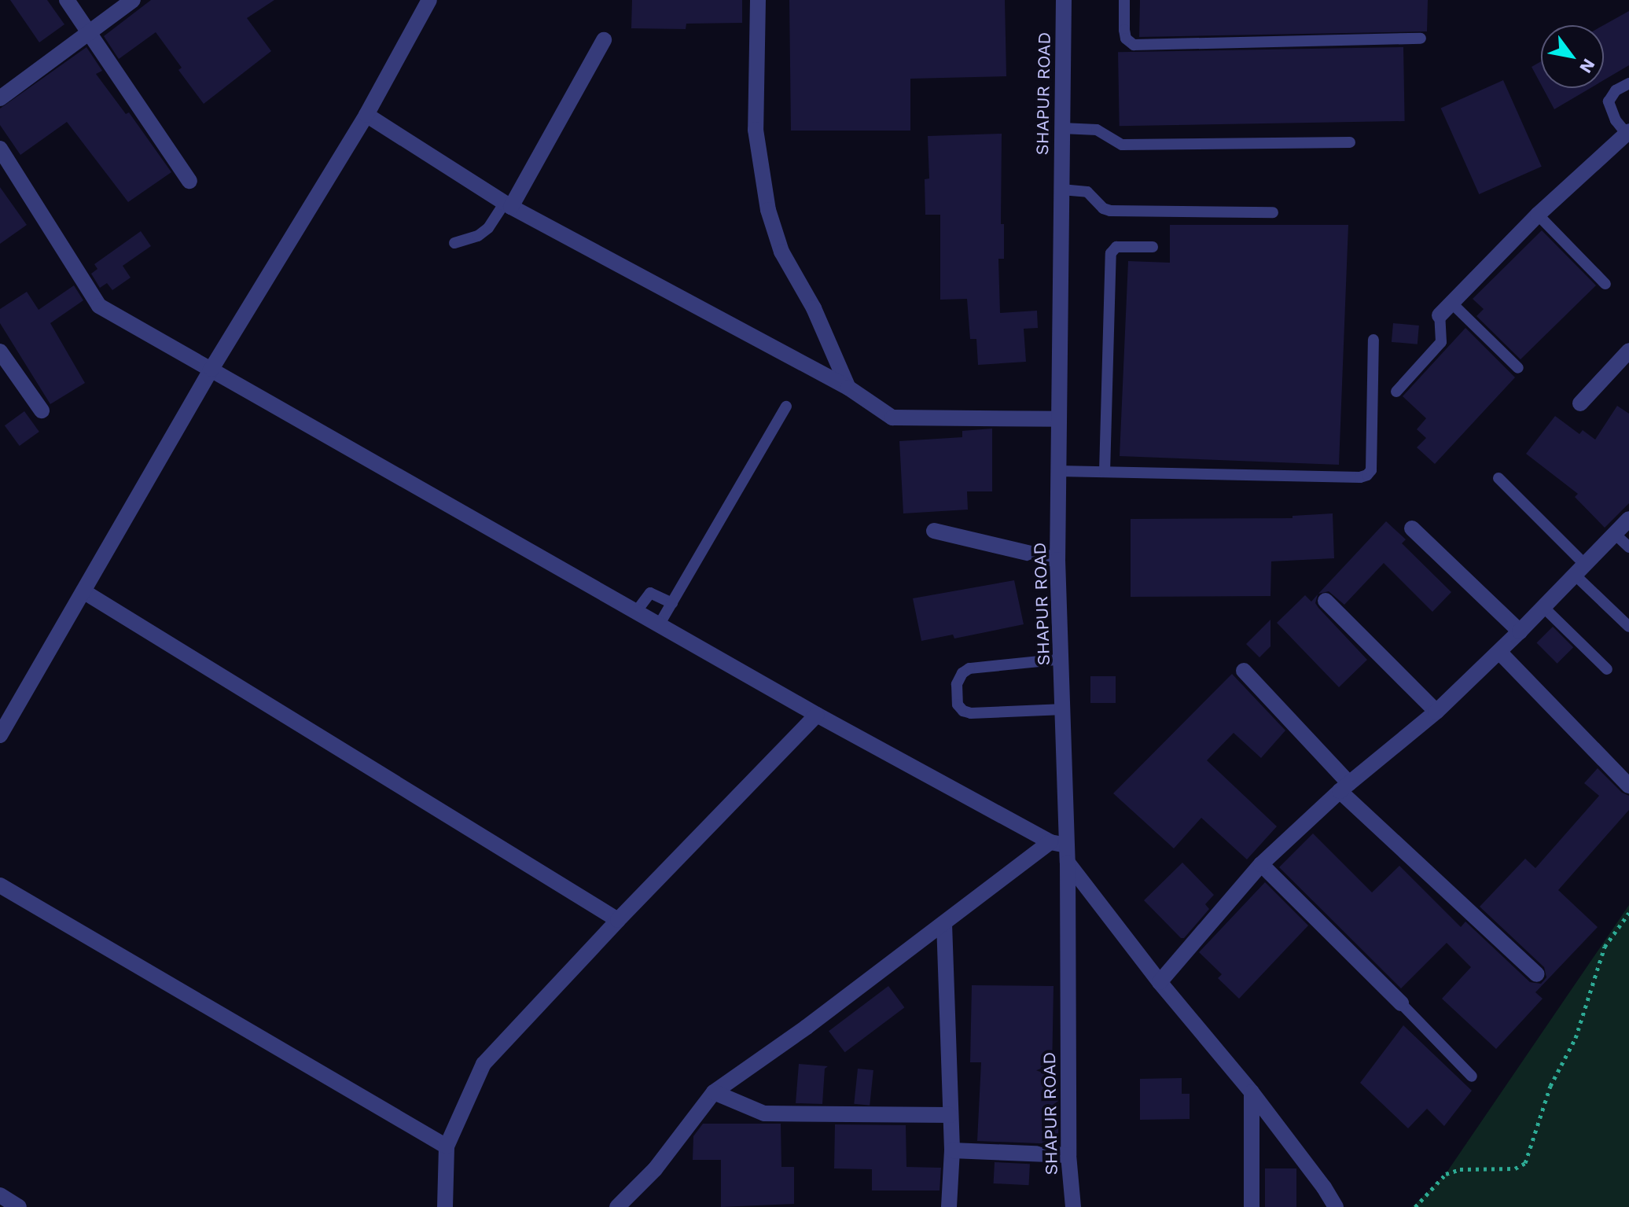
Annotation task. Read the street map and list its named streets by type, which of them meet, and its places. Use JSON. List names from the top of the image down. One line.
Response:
{"streets":{"street":["SHAPUR ROAD"]},"north":"bottom right"}
